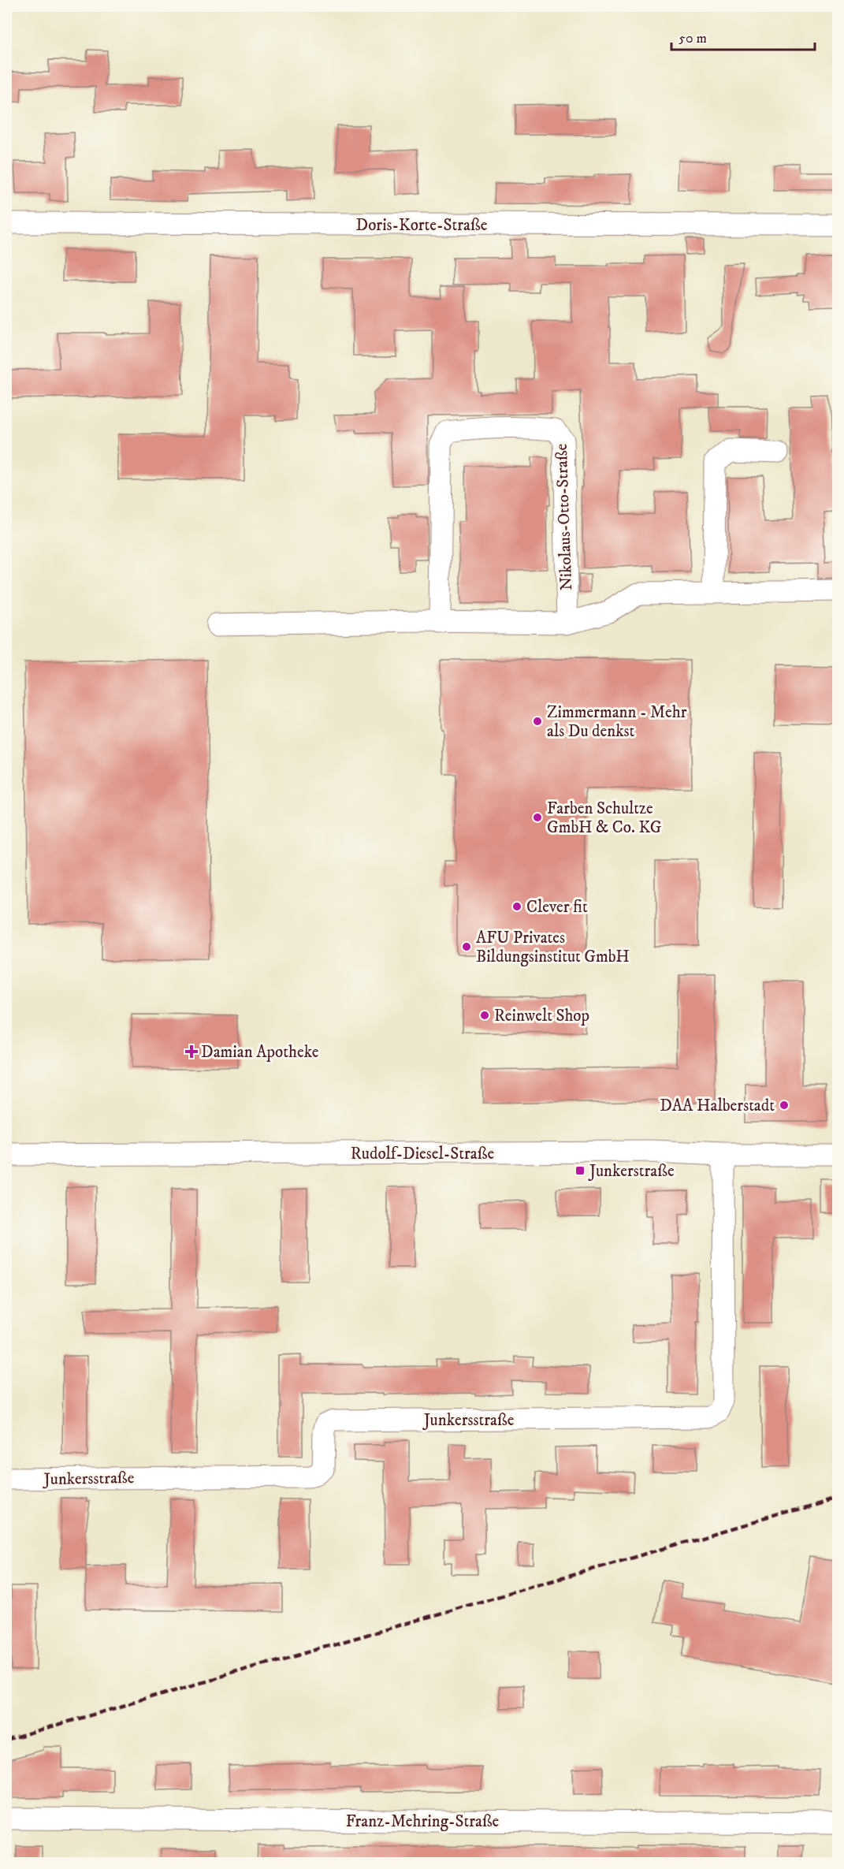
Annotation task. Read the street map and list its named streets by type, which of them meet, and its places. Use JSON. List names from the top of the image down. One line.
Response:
{"streets":{"street":["Doris-Korte-Straße","Nikolaus-Otto-Straße","Rudolf-Diesel-Straße","Junkersstraße","Franz-Mehring-Straße"]},"crossings":[["Rudolf-Diesel-Straße","Junkersstraße"]],"places":{"other":["Zimmermann - Mehr als Du denkst","Farben Schultze GmbH & Co. KG","Clever fit","AFU Privates Bildungsinstitut GmbH","Reinwelt Shop","DAA Halberstadt"],"health":["Damian Apotheke"],"transit":["Junkerstraße"]},"scale_bar":"50 m"}
